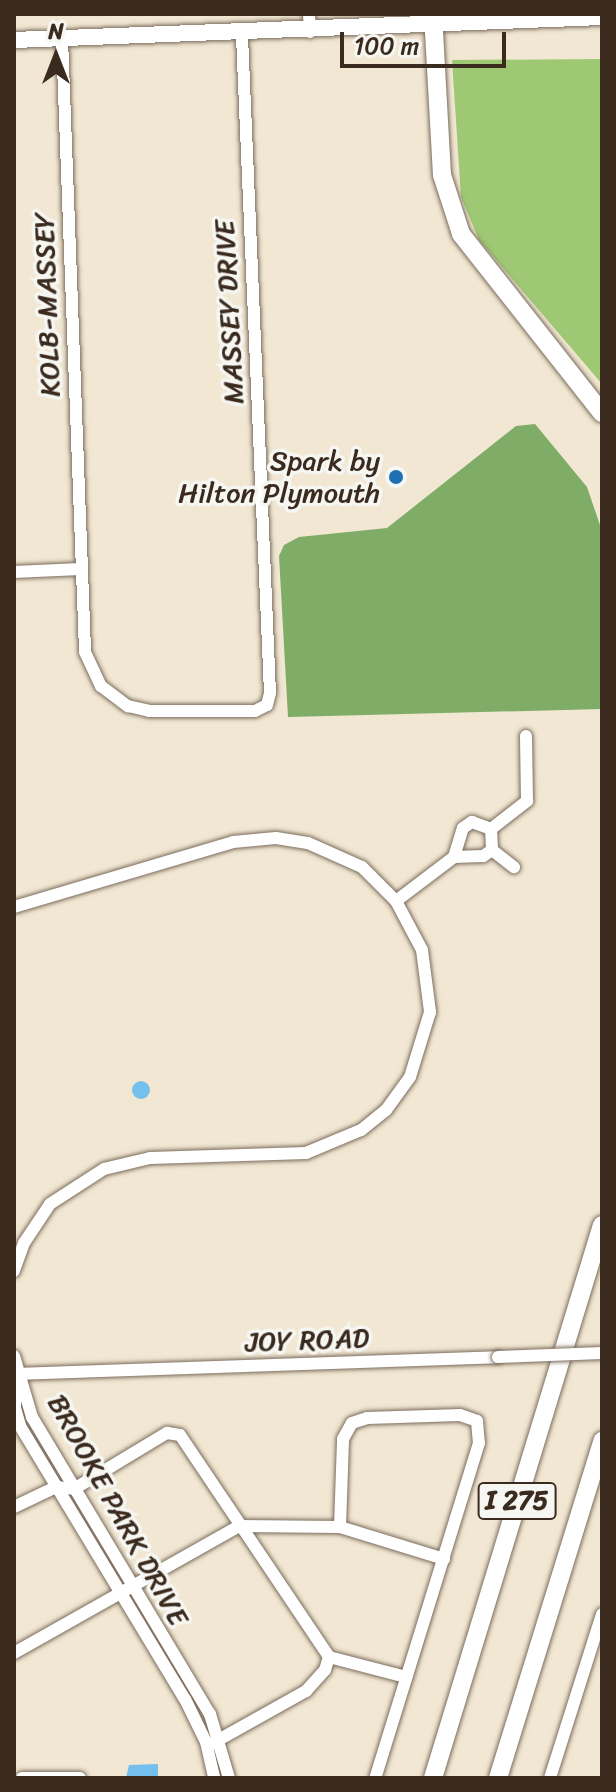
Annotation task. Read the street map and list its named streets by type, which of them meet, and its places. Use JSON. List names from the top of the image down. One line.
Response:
{"streets":{"highway":["I 275"],"street":["KOLB-MASSEY","MASSEY DRIVE","JOY ROAD","BROOKE PARK DRIVE"]},"crossings":[["KOLB-MASSEY","MASSEY DRIVE"],["JOY ROAD","BROOKE PARK DRIVE"]],"places":["Spark by Hilton Plymouth"],"scale_bar":"100 m","north":"top"}
